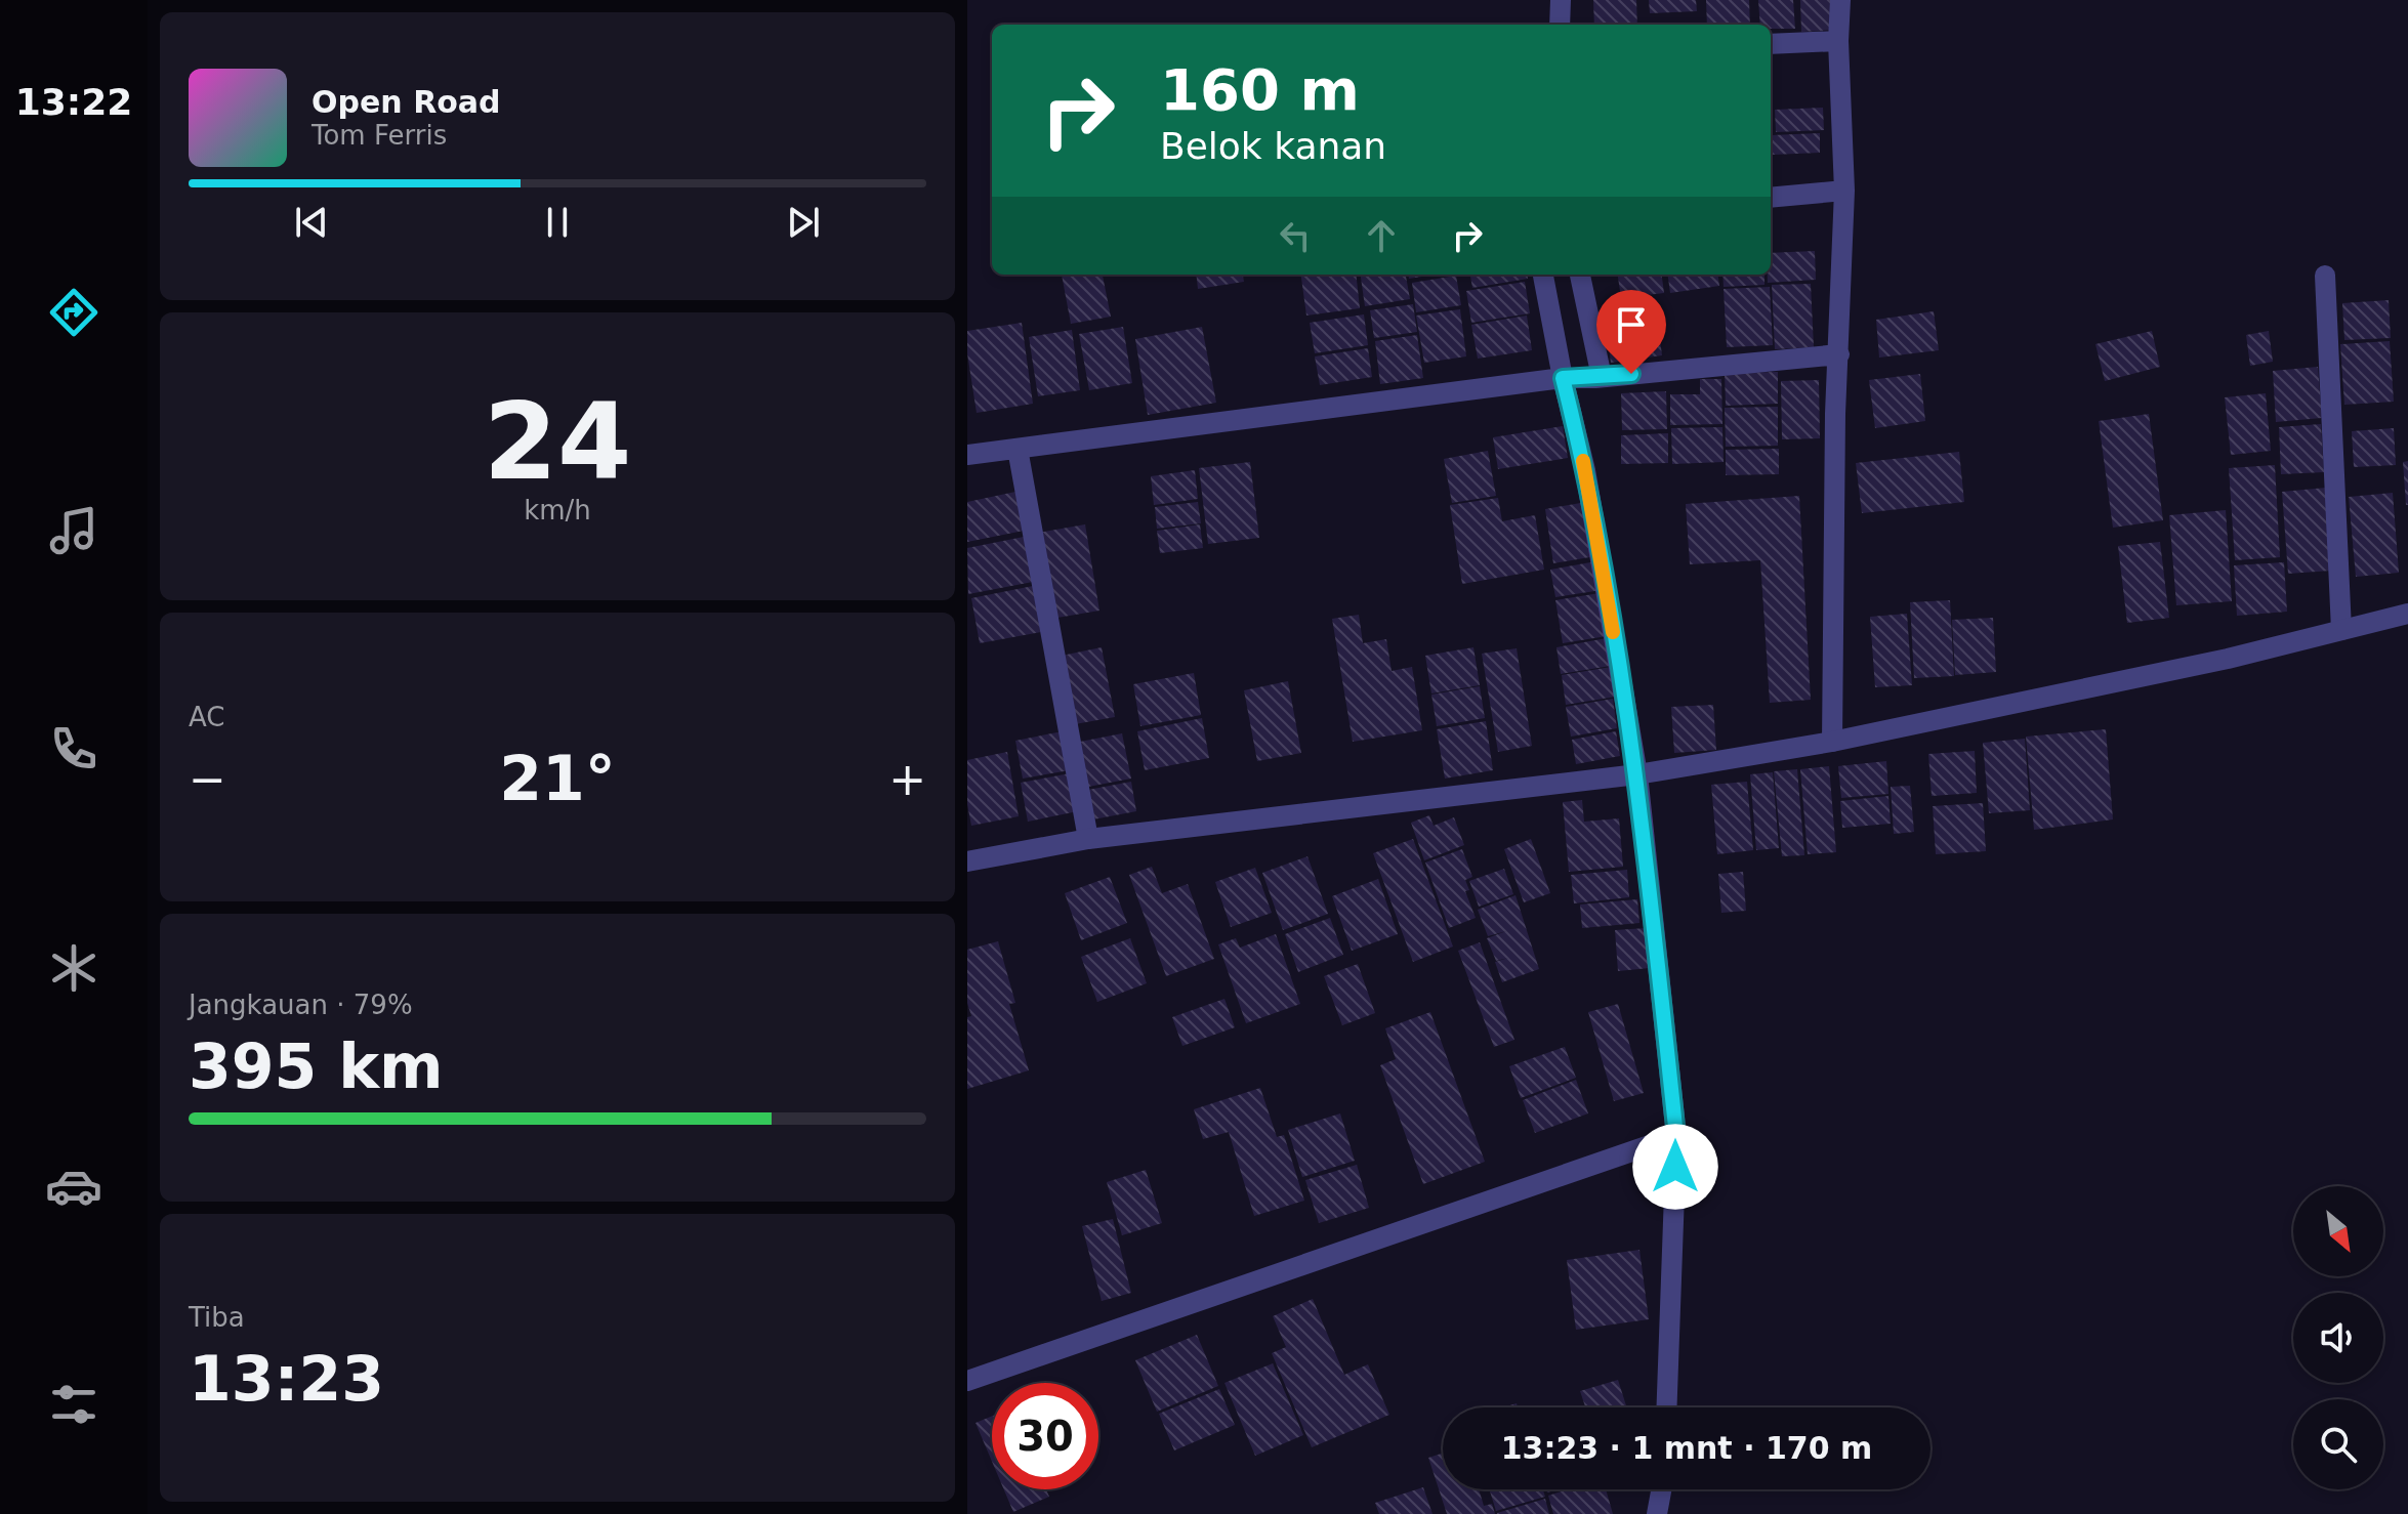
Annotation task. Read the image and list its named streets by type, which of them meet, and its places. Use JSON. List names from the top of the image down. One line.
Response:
{"north":"bottom right","page":{"tabs":"13:22","turn":["160 m","Belok kanan"],"song":["Open Road","Tom Ferris"],"tile":[["24","km/h"],"AC",["Jangkauan · 79%","395 km"],["Tiba","13:23"]],"heat":["−","21°","+"],"limit":"30","trip":"13:23 · 1 mnt · 170 m"}}
